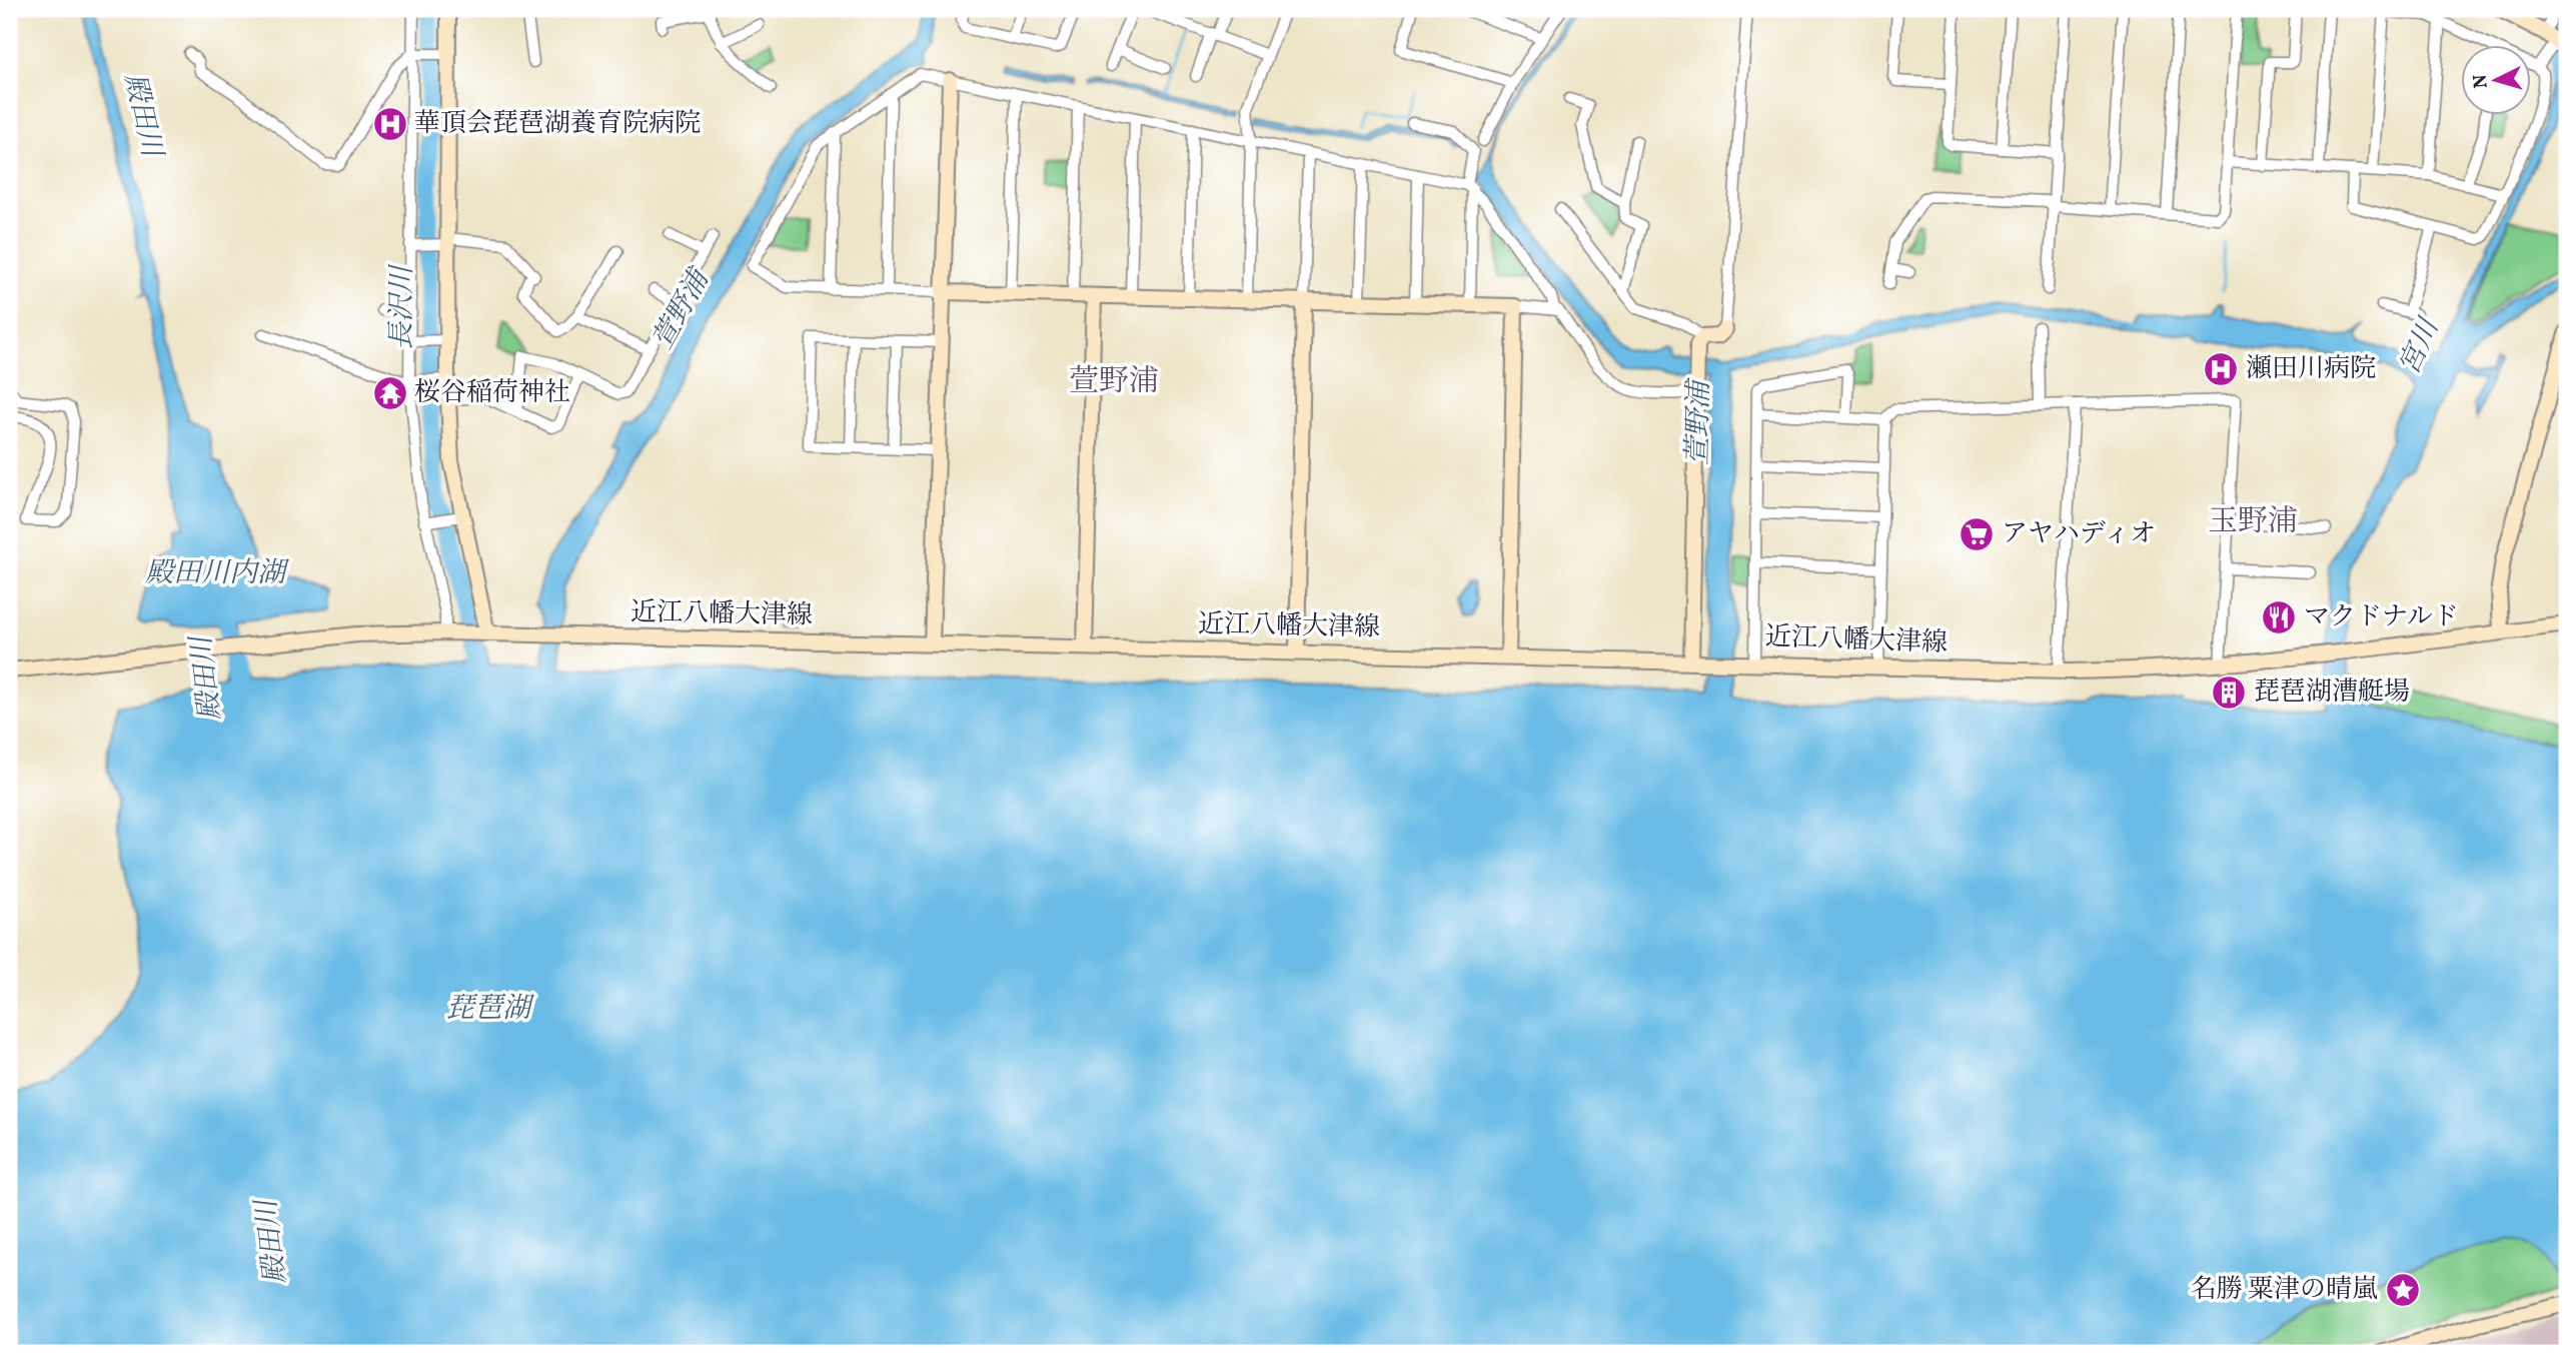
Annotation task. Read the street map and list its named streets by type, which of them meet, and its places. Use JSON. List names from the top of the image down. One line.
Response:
{"streets":{"street":["近江八幡大津線"]},"districts":["萱野浦","玉野浦"],"water":["殿田川","長沢川","萱野浦","宮川","殿田川内湖","琵琶湖"],"places":{"hospital":["華頂会琵琶湖養育院病院","瀬田川病院"],"temple":["桜谷稲荷神社"],"supermarket":["アヤハディオ"],"restaurant":["マクドナルド"],"building":["琵琶湖漕艇場"],"place":["名勝 粟津の晴嵐"]},"north":"left"}
